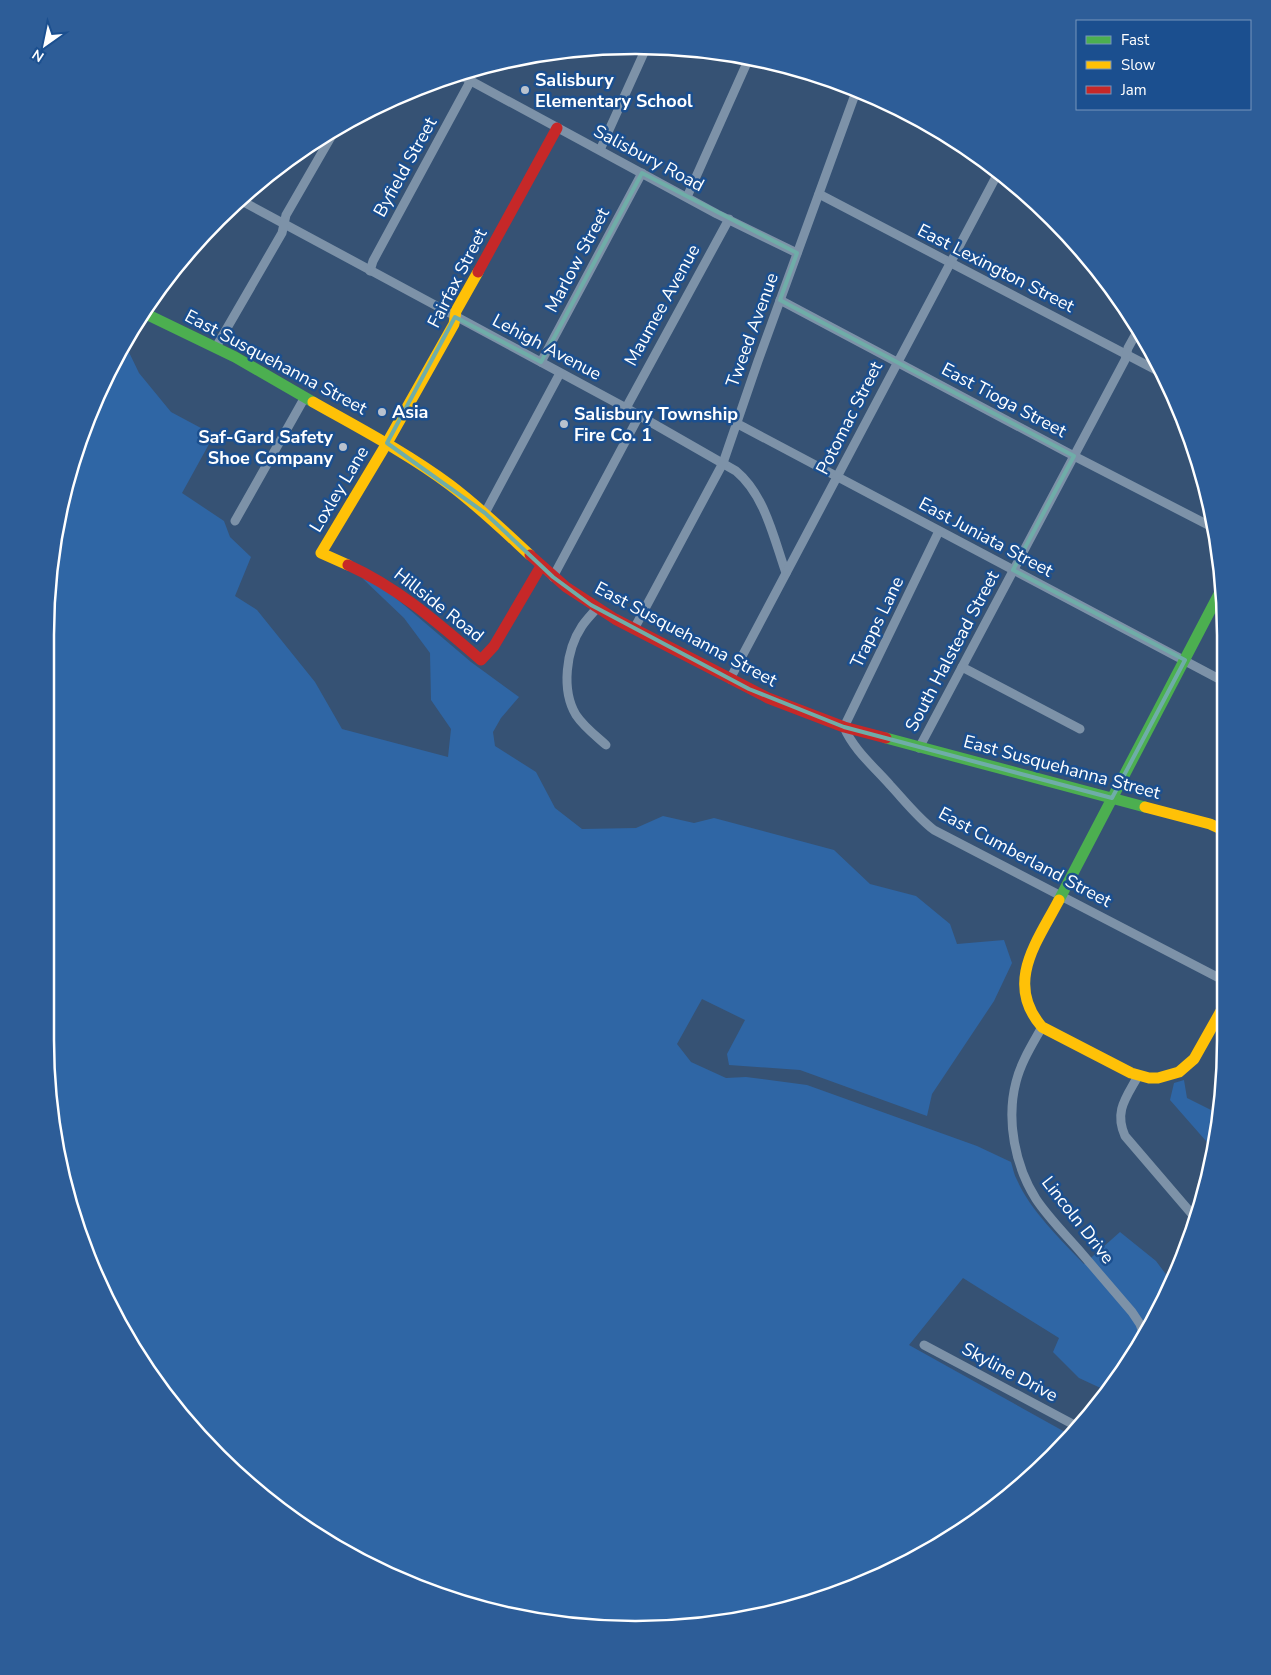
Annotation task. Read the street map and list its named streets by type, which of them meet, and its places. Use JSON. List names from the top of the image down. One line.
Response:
{"streets":{"street":["Salisbury Road","Byfield Street","Marlow Street","East Lexington Street","Fairfax Street","Maumee Avenue","Tweed Avenue","Lehigh Avenue","East Susquehanna Street","East Tioga Street","Potomac Street","Loxley Lane","East Juniata Street","Hillside Road","Trapps Lane","South Halstead Street","East Cumberland Street","Lincoln Drive","Skyline Drive"]},"crossings":[["Salisbury Road","Byfield Street"],["Salisbury Road","Marlow Street"],["Salisbury Road","Fairfax Street"],["Salisbury Road","Maumee Avenue"],["Salisbury Road","Tweed Avenue"],["Byfield Street","Lehigh Avenue"],["Marlow Street","Lehigh Avenue"],["East Lexington Street","Tweed Avenue"],["East Lexington Street","Potomac Street"],["East Lexington Street","South Halstead Street"],["Fairfax Street","Lehigh Avenue"],["Fairfax Street","East Susquehanna Street"],["Fairfax Street","Loxley Lane"],["Maumee Avenue","Lehigh Avenue"],["Tweed Avenue","Lehigh Avenue"],["Tweed Avenue","East Susquehanna Street"],["Tweed Avenue","East Tioga Street"],["Tweed Avenue","East Juniata Street"],["Lehigh Avenue","Potomac Street"],["East Susquehanna Street","Potomac Street"],["East Susquehanna Street","Loxley Lane"],["East Susquehanna Street","Hillside Road"],["East Susquehanna Street","Trapps Lane"],["East Susquehanna Street","South Halstead Street"],["East Susquehanna Street","East Cumberland Street"],["East Tioga Street","Potomac Street"],["East Tioga Street","South Halstead Street"],["Potomac Street","East Juniata Street"],["Loxley Lane","Hillside Road"],["East Juniata Street","Trapps Lane"],["East Juniata Street","South Halstead Street"],["Trapps Lane","East Cumberland Street"]],"places":["Salisbury Elementary School","Asia","Salisbury Township Fire Co. 1","Saf-Gard Safety Shoe Company"],"legend":["Fast","Slow","Jam"],"north":"bottom left"}
